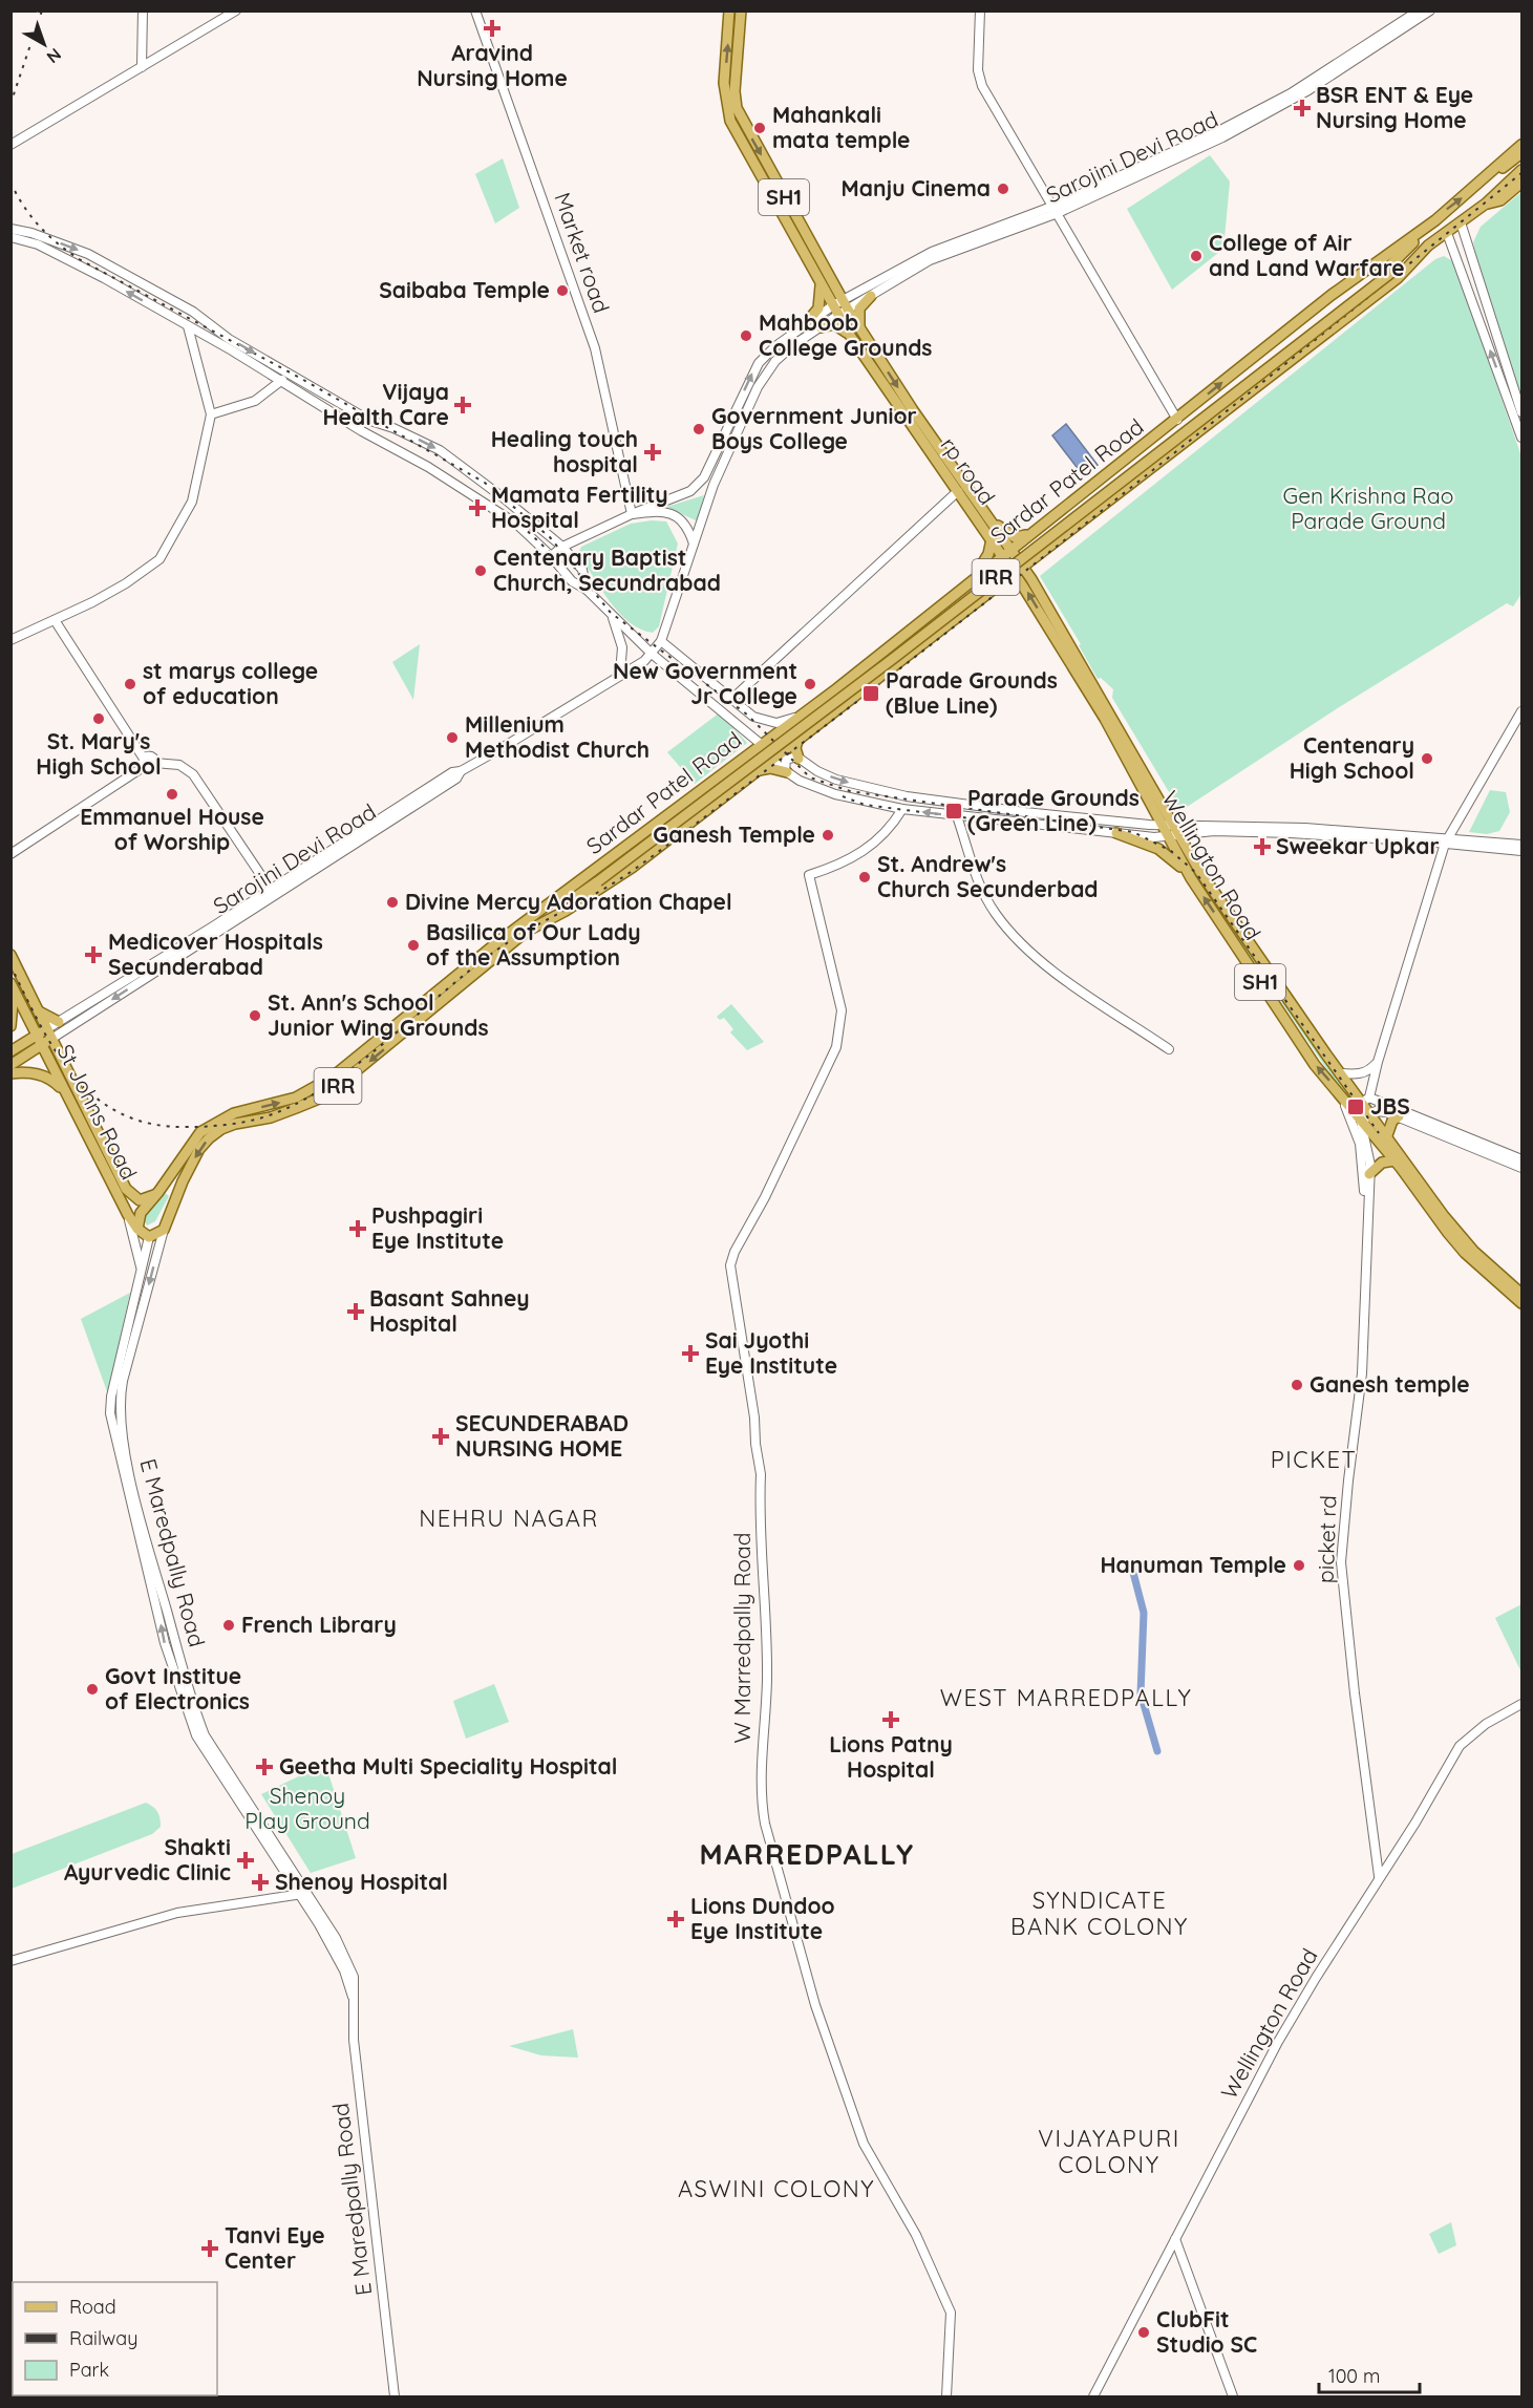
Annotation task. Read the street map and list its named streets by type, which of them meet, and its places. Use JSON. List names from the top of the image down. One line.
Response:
{"streets":{"main road":["Sarojini Devi Road","SH1","Market road","rp road","Sardar Patel Road","IRR","Wellington Road","St Johns Road","picket rd","E Maredpally Road","W Marredpally Road"]},"crossings":[["Sarojini Devi Road","SH1"],["Sarojini Devi Road","rp road"],["Sarojini Devi Road","St Johns Road"],["SH1","rp road"],["SH1","Sardar Patel Road"],["SH1","Wellington Road"],["rp road","Sardar Patel Road"],["Sardar Patel Road","IRR"],["Sardar Patel Road","Wellington Road"],["Sardar Patel Road","St Johns Road"],["Sardar Patel Road","E Maredpally Road"],["Wellington Road","picket rd"],["St Johns Road","E Maredpally Road"]],"districts":["PICKET","NEHRU NAGAR","WEST MARREDPALLY","MARREDPALLY","SYNDICATE BANK COLONY","VIJAYAPURI COLONY","ASWINI COLONY"],"parks":["Gen Krishna Rao Parade Ground","Shenoy Play Ground"],"places":{"health":["Aravind Nursing Home","BSR ENT & Eye Nursing Home","Vijaya Health Care","Healing touch hospital","Mamata Fertility Hospital","Sweekar Upkar","Medicover Hospitals Secunderabad","Pushpagiri Eye Institute","Basant Sahney Hospital","Sai Jyothi Eye Institute","SECUNDERABAD NURSING HOME","Lions Patny Hospital","Geetha Multi Speciality Hospital","Shakti Ayurvedic Clinic","Shenoy Hospital","Lions Dundoo Eye Institute","Tanvi Eye Center"],"other":["Mahankali mata temple","Manju Cinema","College of Air and Land Warfare","Saibaba Temple","Mahboob College Grounds","Government Junior Boys College","Centenary Baptist Church, Secundrabad","st marys college of education","New Government Jr College","St. Mary's High School","Millenium Methodist Church","Centenary High School","Emmanuel House of Worship","Ganesh Temple","St. Andrew's Church Secunderbad","Divine Mercy Adoration Chapel","Basilica of Our Lady of the Assumption","St. Ann's School Junior Wing Grounds","Ganesh temple","Hanuman Temple","French Library","Govt Institue of Electronics","ClubFit Studio SC"],"transit":["Parade Grounds (Blue Line)","Parade Grounds (Green Line)","JBS"]},"legend":["Road","Railway","Park"],"scale_bar":"100 m","north":"bottom right"}
